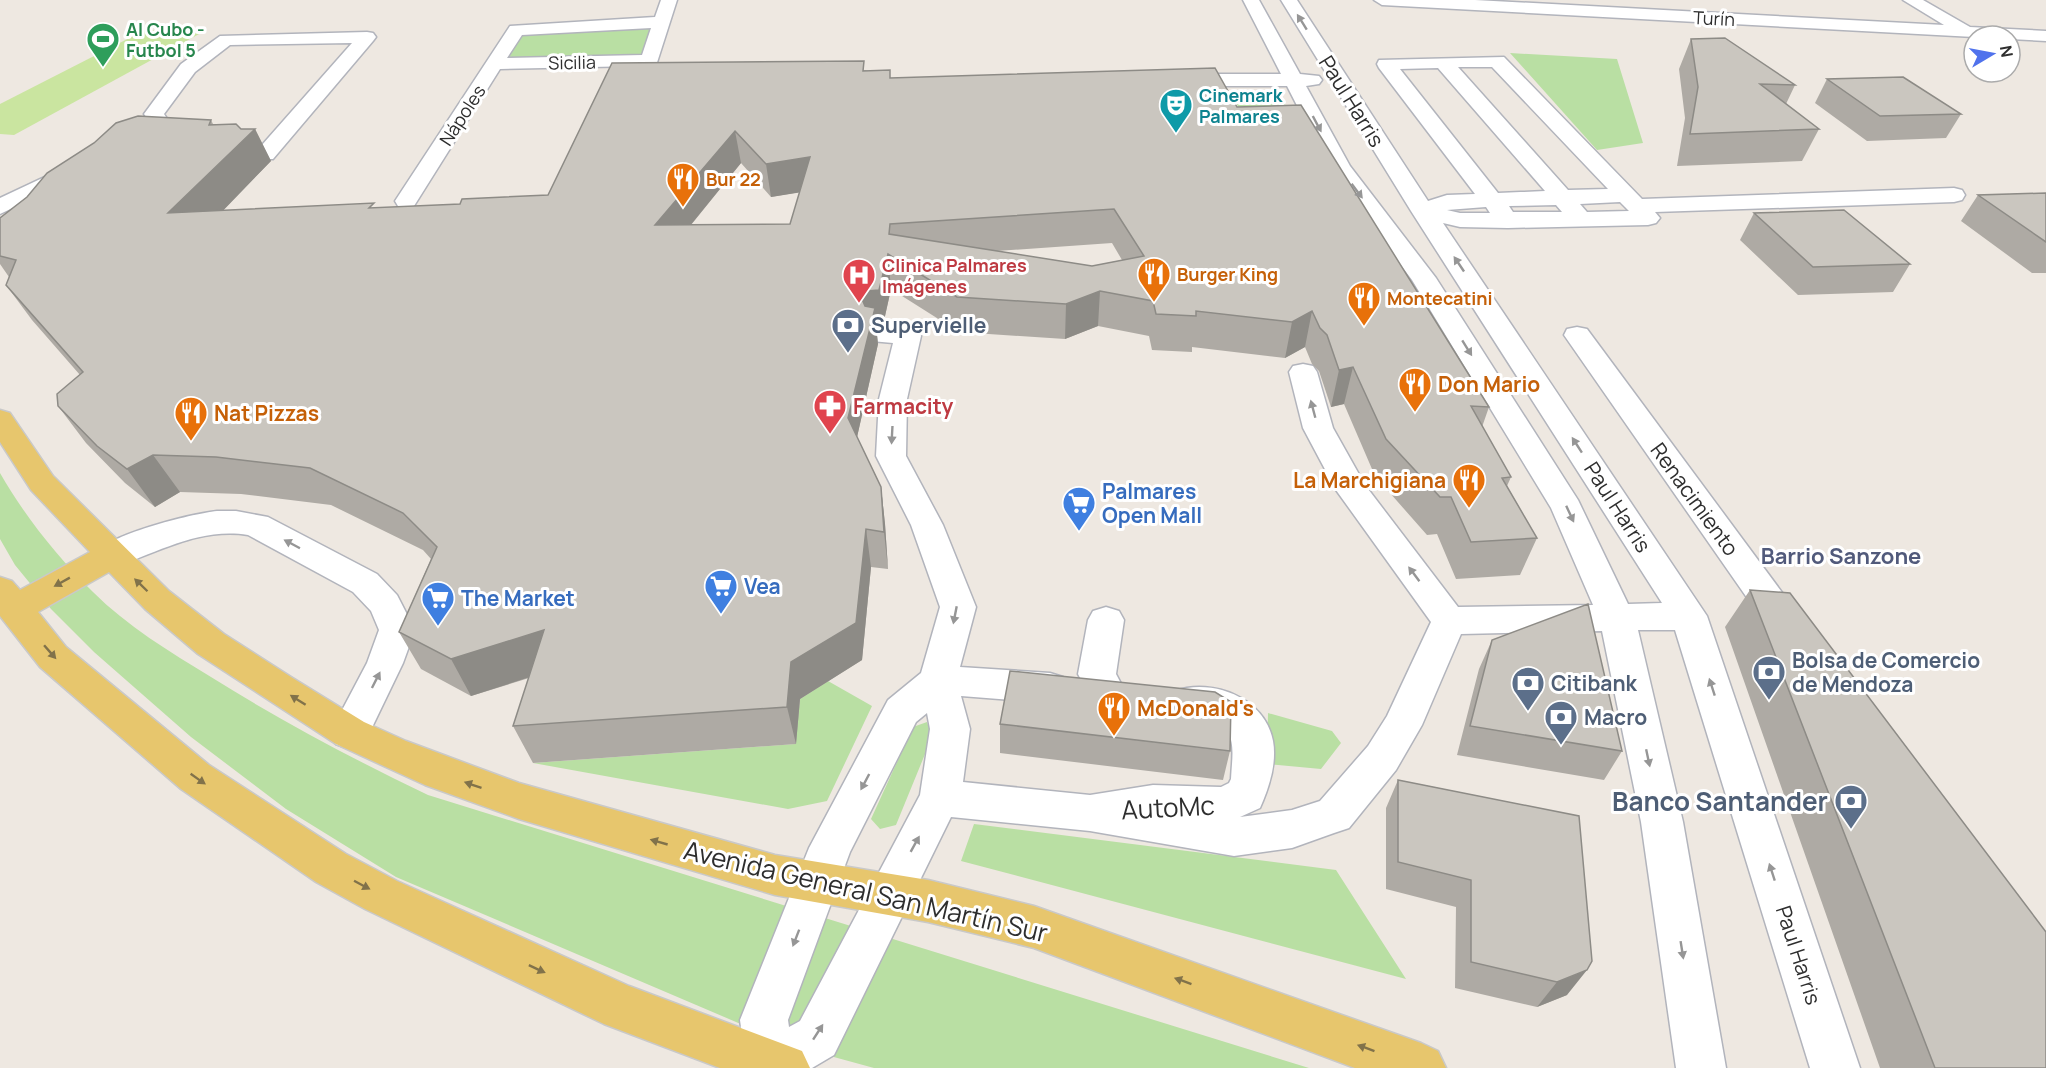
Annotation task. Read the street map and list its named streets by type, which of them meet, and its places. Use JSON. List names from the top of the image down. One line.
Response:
{"streets":{"main road":["Avenida General San Martín Sur"],"street":["Turín","Sicilia","Paul Harris","Nápoles","Renacimiento","AutoMc"]},"crossings":[["Sicilia","Nápoles"]],"districts":["Barrio Sanzone"],"places":{"sports":["Al Cubo - Futbol 5"],"theatre":["Cinemark Palmares"],"restaurant":["Bur 22","Burger King","Montecatini","Don Mario","Nat Pizzas","La Marchigiana","McDonald's"],"hospital":["Clinica Palmares Imágenes"],"bank":["Supervielle","Bolsa de Comercio de Mendoza","Citibank","Macro","Banco Santander"],"pharmacy":["Farmacity"],"supermarket":["Palmares Open Mall","Vea","The Market"]},"north":"right"}
